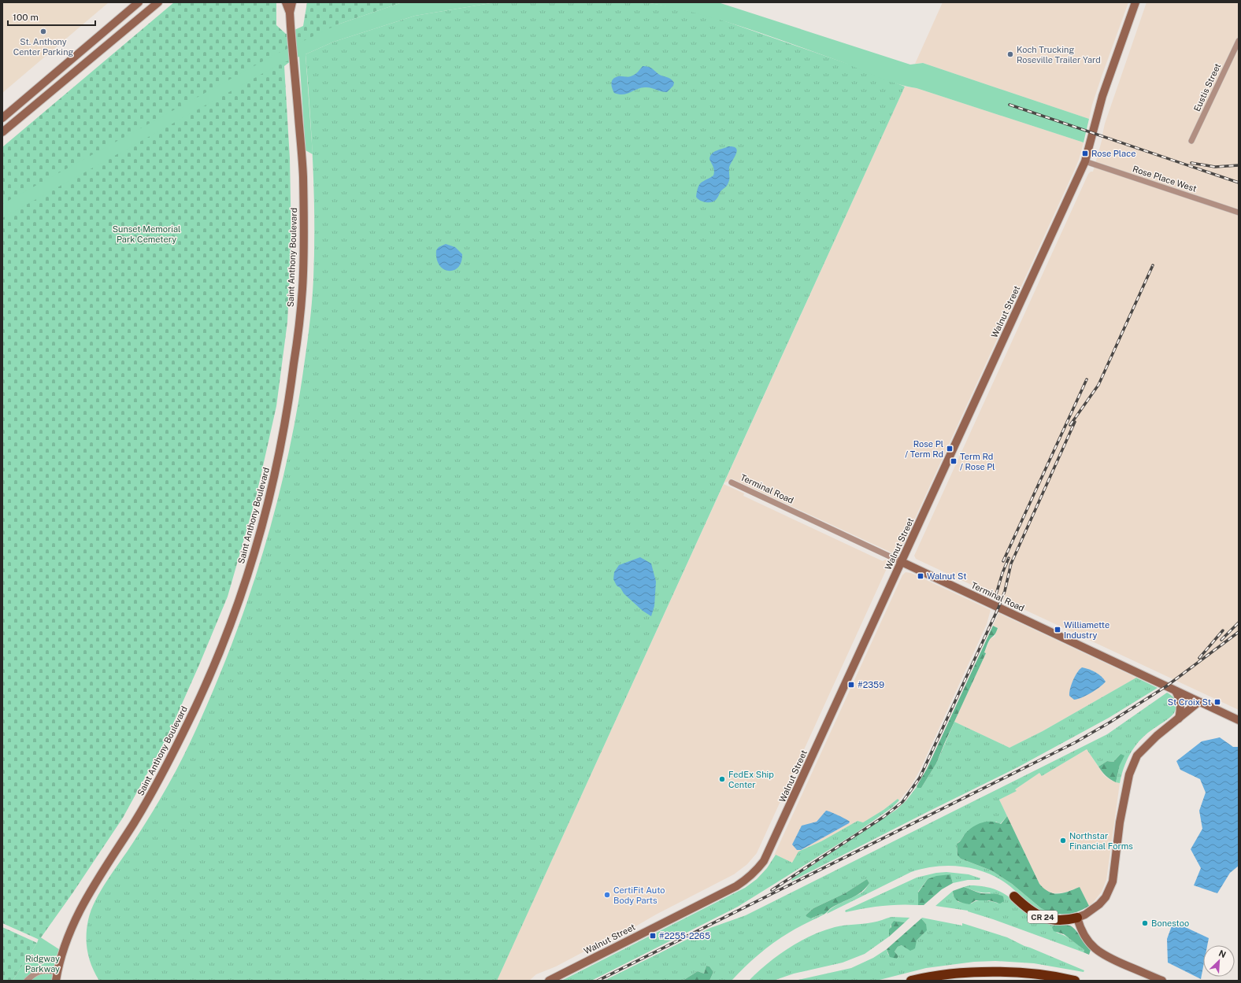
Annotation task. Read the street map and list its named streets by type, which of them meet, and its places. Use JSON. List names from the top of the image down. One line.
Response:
{"streets":{"highway":["CR 24"],"street":["Eustis Street","Rose Place West","Saint Anthony Boulevard","Walnut Street","Terminal Road"]},"crossings":[["Rose Place West","Walnut Street"],["Walnut Street","Terminal Road"],["Terminal Road","CR 24"]],"parks":["Sunset Memorial Park Cemetery","Ridgway Parkway"],"places":{"other":["St. Anthony Center Parking","Koch Trucking Roseville Trailer Yard","FedEx Ship Center","Northstar Financial Forms","CertiFit Auto Body Parts","Bonestoo"],"transit":["Rose Place","Rose Pl / Term Rd","Term Rd / Rose Pl","Walnut St","Williamette Industry","#2359","St Croix St","#2255-2265"]},"scale_bar":"100 m","north":"top right"}
